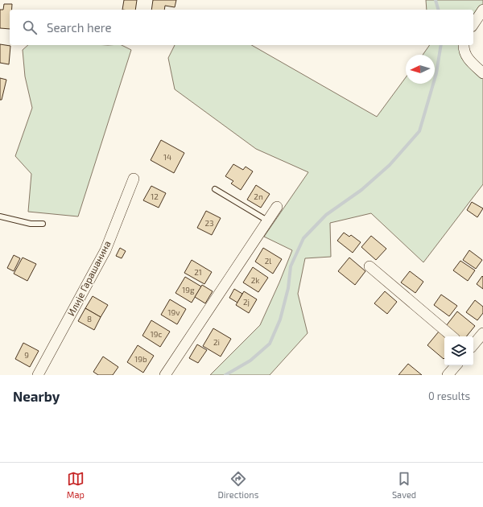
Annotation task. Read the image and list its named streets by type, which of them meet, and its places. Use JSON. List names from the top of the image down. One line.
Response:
{"streets":{"street":["Илије Гарашанина"]},"house_numbers":["14","12","2n","23","2l","21","2k","19g","2j","19v","8","19c","2i","9","19b"],"north":"left","page":{"search":"Search here","heading":["Nearby","0 results"],"nav":["Map","Directions","Saved"]}}
